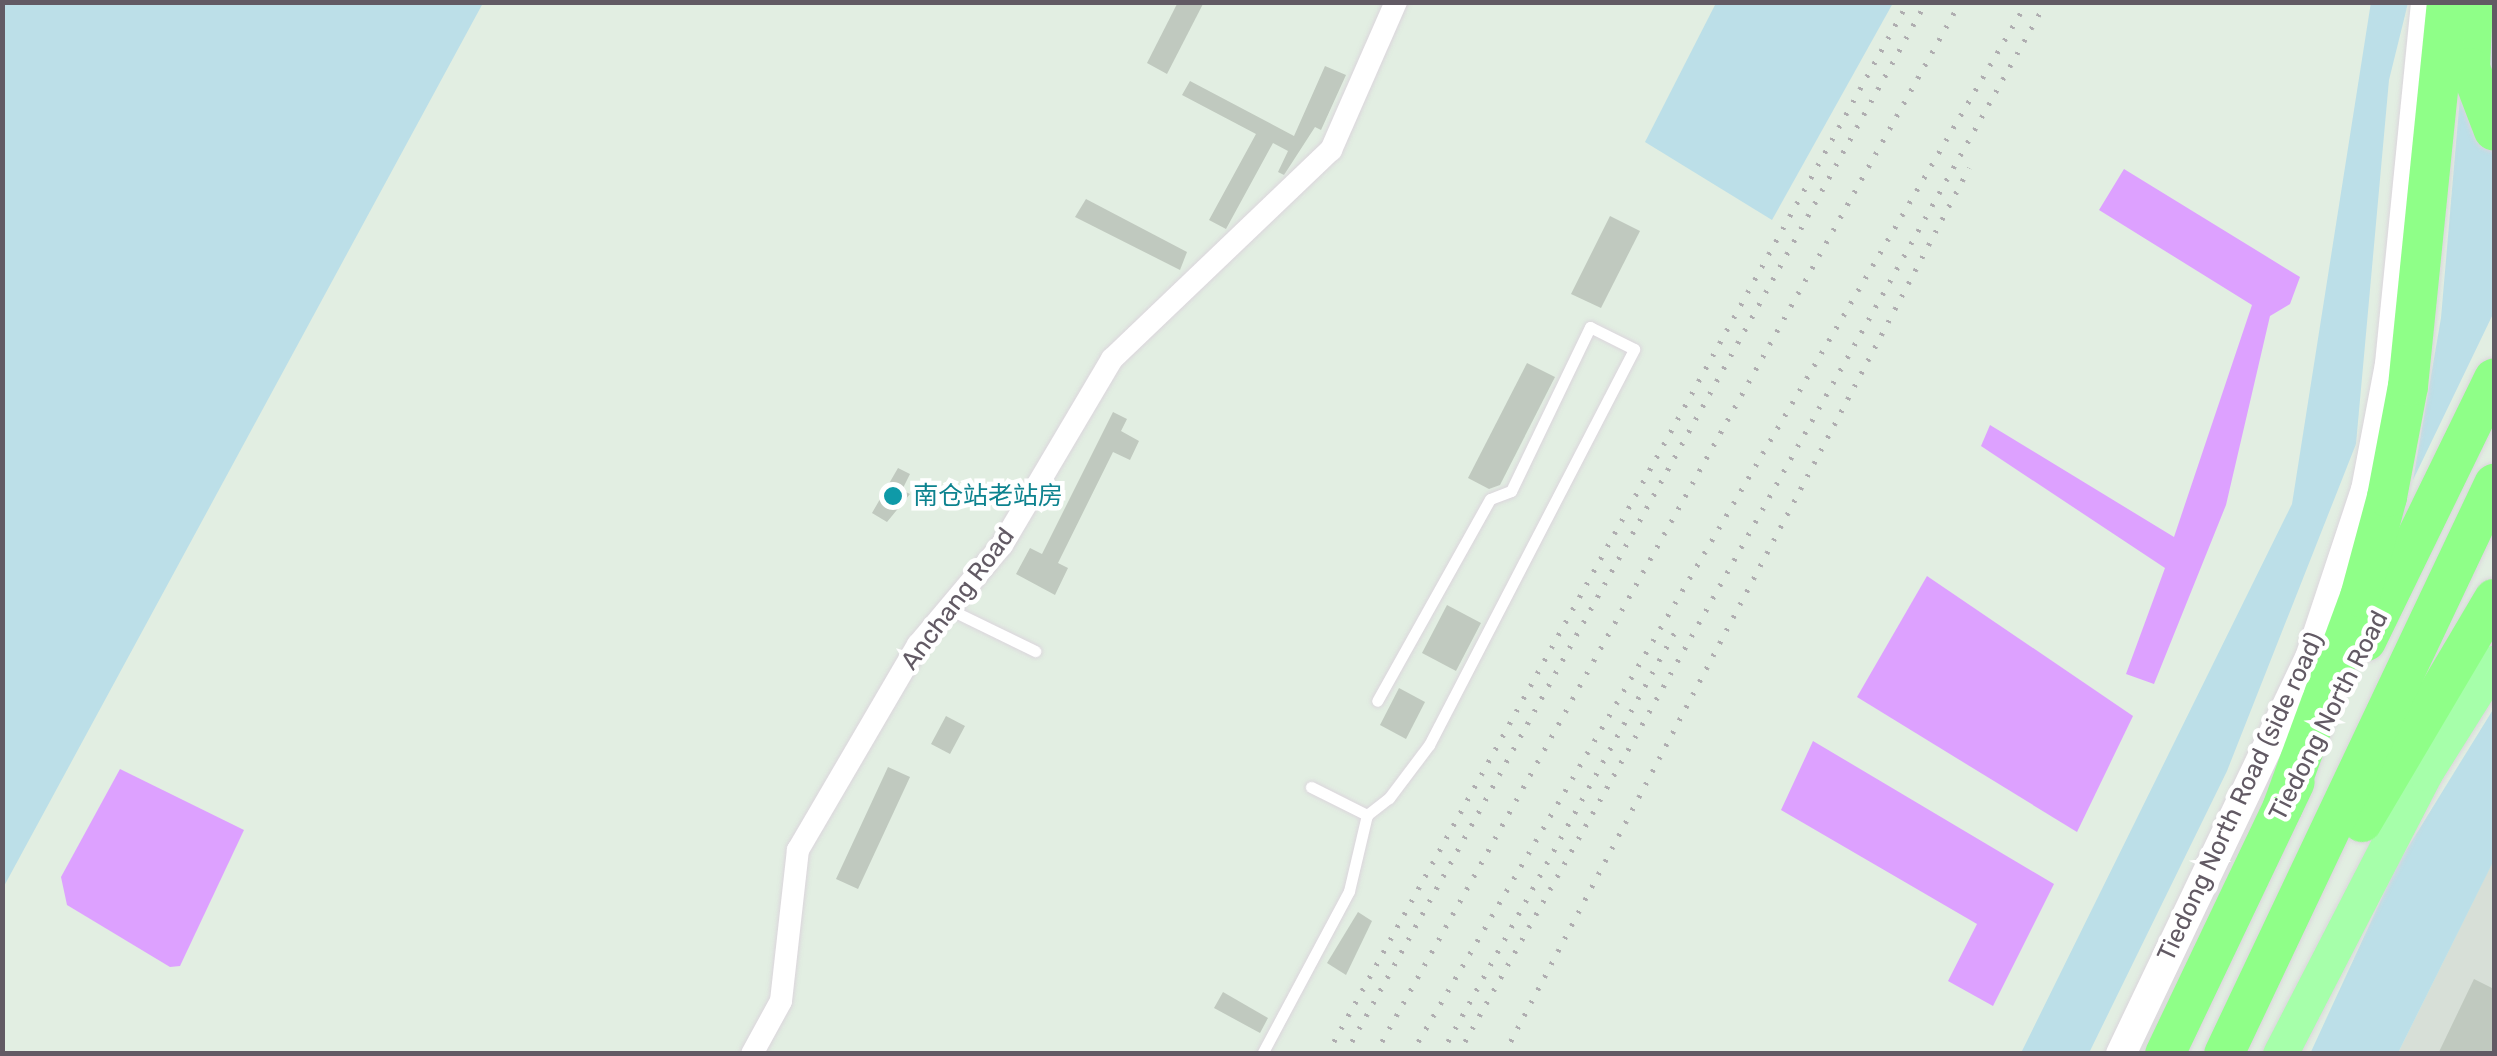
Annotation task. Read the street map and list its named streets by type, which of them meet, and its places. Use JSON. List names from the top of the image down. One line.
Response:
{"streets":{"highway":["Tiedong North Road"],"street":["Anchang Road","Tiedong North Road (side road)"]},"places":["南仓站老站房"]}
